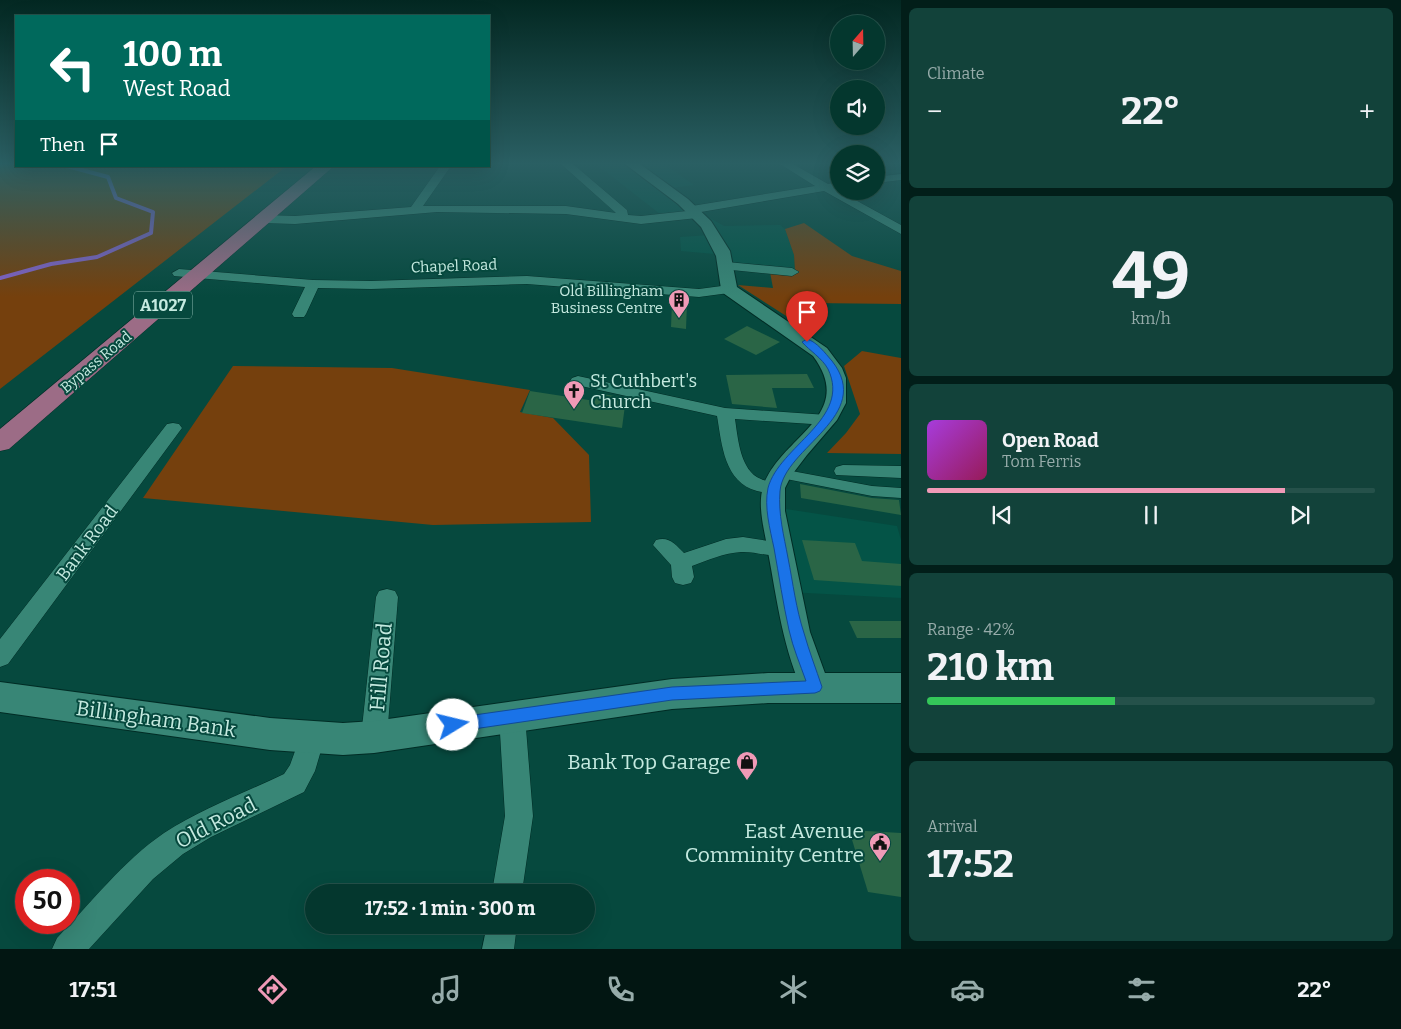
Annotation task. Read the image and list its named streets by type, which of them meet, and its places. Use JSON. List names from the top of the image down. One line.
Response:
{"streets":{"main road":["A1027","Bypass Road","Billingham Bank"],"street":["Chapel Road","Bank Road","Hill Road","Old Road"]},"crossings":[["Chapel Road","Bypass Road"],["Hill Road","Billingham Bank"],["Billingham Bank","Old Road"]],"places":{"building":["Old Billingham Business Centre"],"church":["St Cuthbert's Church"],"shop":["Bank Top Garage"],"public building":["East Avenue Comminity Centre"]},"north":"top","page":{"tile":["Climate",["49","km/h"],["Range · 42%","210 km"],["Arrival","17:52"]],"turn":["100 m","West Road"],"heat":["−","22°","+"],"then":"Then","song":["Open Road","Tom Ferris"],"limit":"50","trip":"17:52 · 1 min · 300 m","tabs":["17:51","22°"]}}
